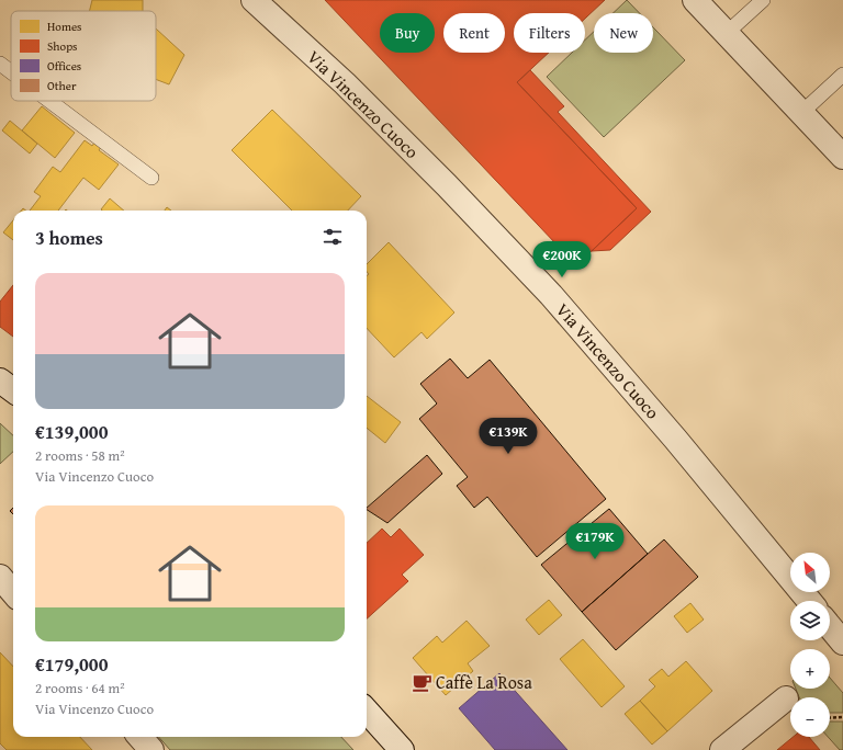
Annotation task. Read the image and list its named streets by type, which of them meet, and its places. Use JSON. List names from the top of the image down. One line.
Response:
{"streets":{"street":["Via Vincenzo Cuoco"]},"places":{"cafe":["Caffè La Rosa"]},"legend":["Homes","Shops","Offices","Other"],"north":"top left","page":{"chip":["Buy","Rent","Filters","New"],"heading":"3 homes","price":["€200K","€139K","€179K"],"list":[{"name":"€139,000","note":"2 rooms · 58 m² · Via Vincenzo Cuoco"},{"name":"€179,000","note":"2 rooms · 64 m² · Via Vincenzo Cuoco"}],"map_buttons":["+","−"]}}
